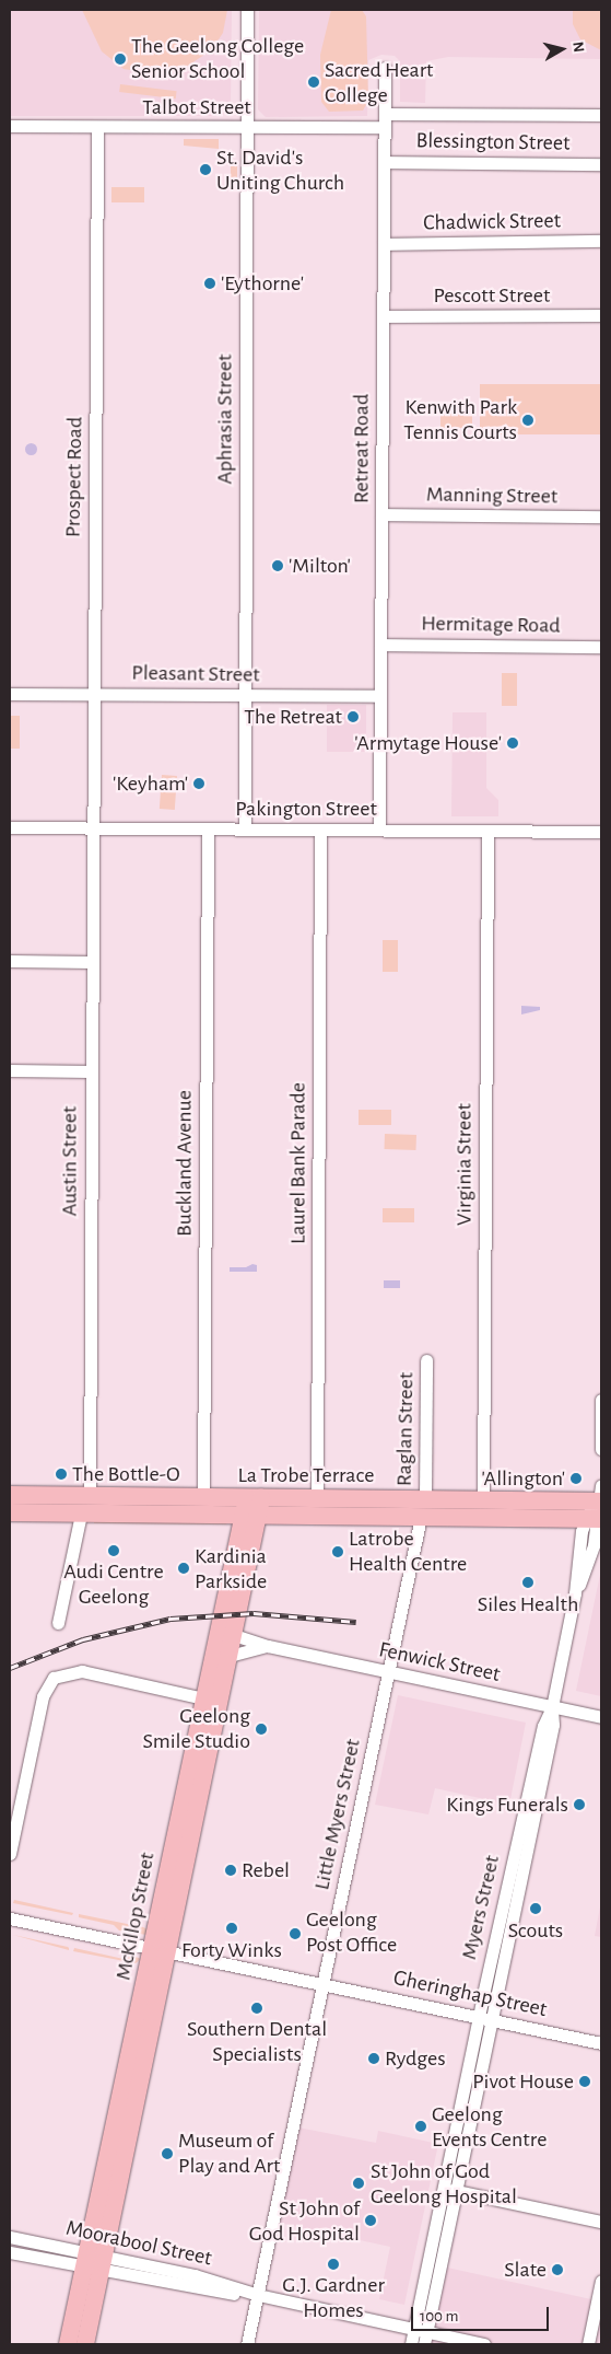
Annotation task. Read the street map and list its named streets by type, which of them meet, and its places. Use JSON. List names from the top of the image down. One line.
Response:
{"streets":{"highway":["La Trobe Terrace","McKillop Street"],"street":["Talbot Street","Blessington Street","Chadwick Street","Pescott Street","Aphrasia Street","Retreat Road","Prospect Road","Manning Street","Hermitage Road","Pleasant Street","Pakington Street","Austin Street","Buckland Avenue","Laurel Bank Parade","Virginia Street","Raglan Street","Fenwick Street","Little Myers Street","Myers Street","Gheringhap Street","Moorabool Street"]},"crossings":[["Talbot Street","Aphrasia Street"],["Talbot Street","Retreat Road"],["Talbot Street","Prospect Road"],["Blessington Street","Retreat Road"],["Chadwick Street","Retreat Road"],["Pescott Street","Retreat Road"],["Aphrasia Street","Pleasant Street"],["Aphrasia Street","Pakington Street"],["Retreat Road","Manning Street"],["Retreat Road","Hermitage Road"],["Retreat Road","Pleasant Street"],["Retreat Road","Pakington Street"],["Prospect Road","Pleasant Street"],["Prospect Road","Pakington Street"],["Prospect Road","Austin Street"],["Pakington Street","Austin Street"],["Pakington Street","Buckland Avenue"],["Pakington Street","Laurel Bank Parade"],["Pakington Street","Virginia Street"],["Austin Street","La Trobe Terrace"],["Buckland Avenue","La Trobe Terrace"],["Laurel Bank Parade","La Trobe Terrace"],["Virginia Street","La Trobe Terrace"],["Raglan Street","La Trobe Terrace"],["La Trobe Terrace","Little Myers Street"],["La Trobe Terrace","Myers Street"],["La Trobe Terrace","McKillop Street"],["Fenwick Street","Little Myers Street"],["Fenwick Street","Myers Street"],["Fenwick Street","McKillop Street"],["Little Myers Street","Gheringhap Street"],["Little Myers Street","Moorabool Street"],["Myers Street","Gheringhap Street"],["Myers Street","Moorabool Street"],["McKillop Street","Gheringhap Street"],["McKillop Street","Moorabool Street"]],"places":["The Geelong College Senior School","Sacred Heart College","St. David's Uniting Church","'Eythorne'","Kenwith Park Tennis Courts","'Milton'","The Retreat","'Armytage House'","'Keyham'","The Bottle-O","'Allington'","Audi Centre Geelong","Latrobe Health Centre","Kardinia Parkside","Siles Health","Geelong Smile Studio","Kings Funerals","Rebel","Scouts","Forty Winks","Geelong Post Office","Southern Dental Specialists","Rydges","Pivot House","Geelong Events Centre","Museum of Play and Art","St John of God Geelong Hospital","St John of God Hospital","G.J. Gardner Homes","Slate"],"scale_bar":"100 m","north":"right"}
